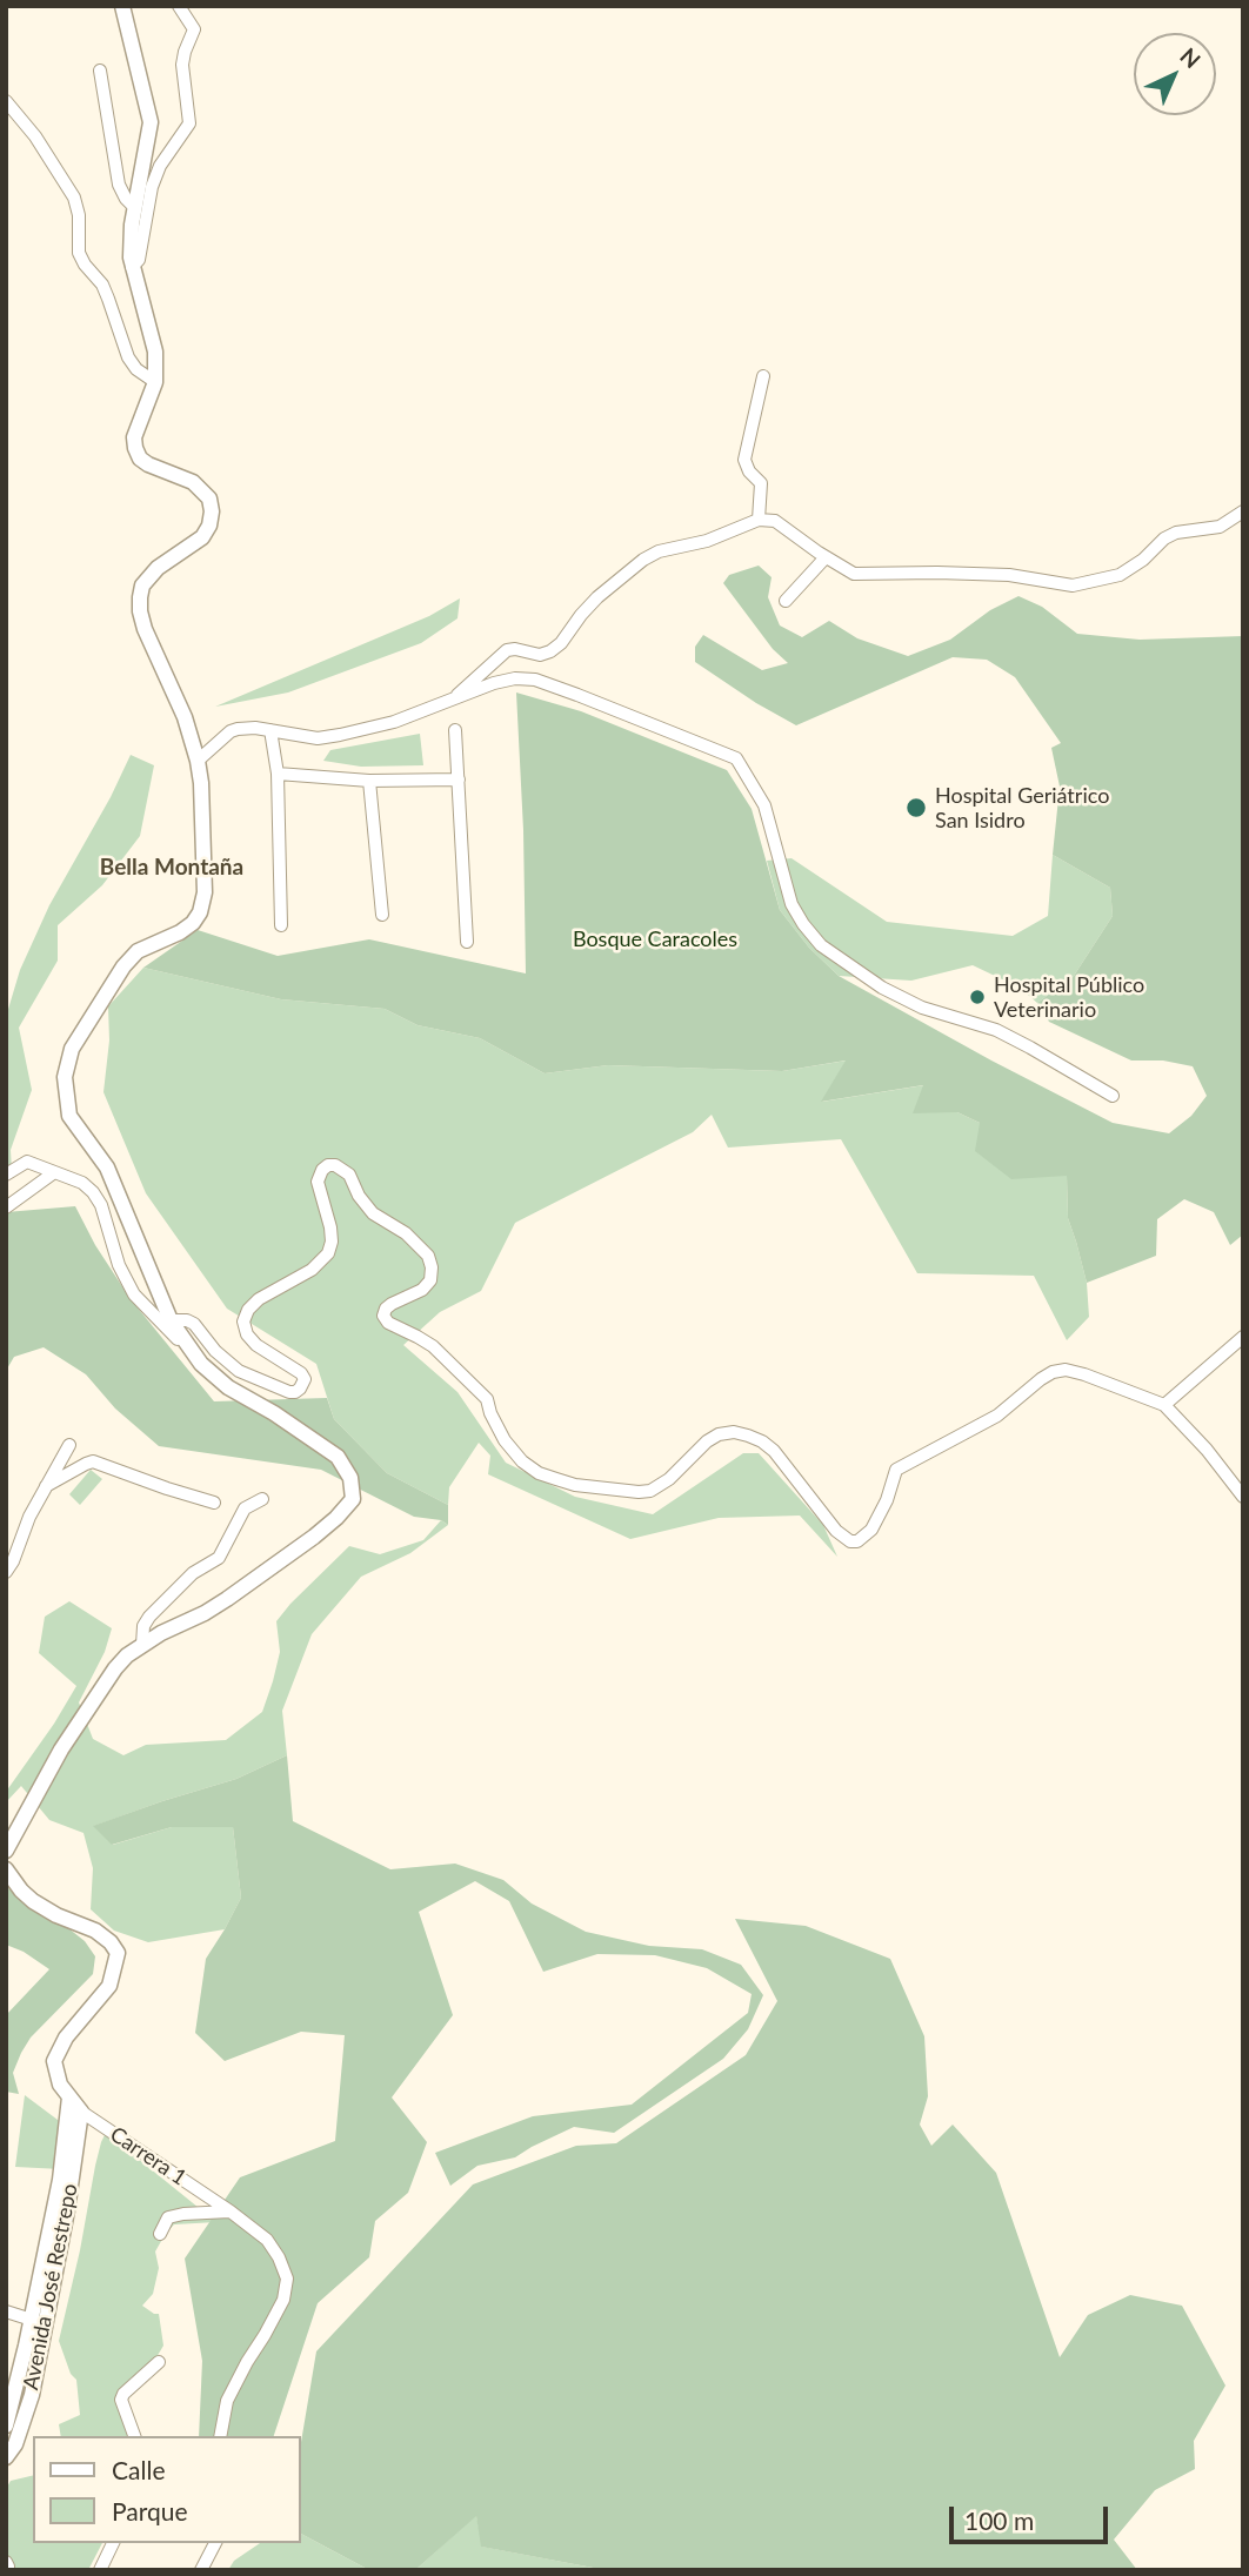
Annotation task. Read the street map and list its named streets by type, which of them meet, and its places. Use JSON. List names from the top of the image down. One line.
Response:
{"streets":{"main road":["Carrera 1","Avenida José Restrepo"]},"crossings":[["Carrera 1","Avenida José Restrepo"]],"districts":["Bella Montaña"],"parks":["Bosque Caracoles"],"places":["Hospital Geriátrico San Isidro","Hospital Público Veterinario"],"legend":["Calle","Parque"],"scale_bar":"100 m","north":"top right"}
